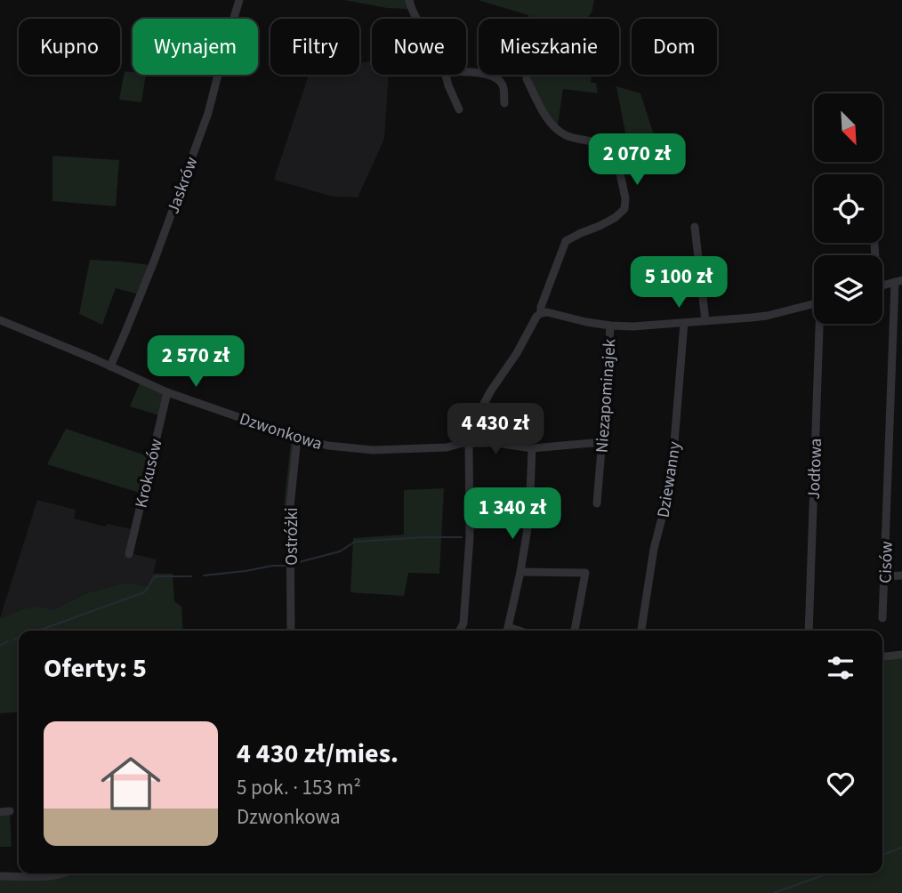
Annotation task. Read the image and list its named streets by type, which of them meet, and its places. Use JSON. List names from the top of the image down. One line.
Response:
{"streets":{"street":["Jaskrów","Niezapominajek","Dzwonkowa","Jodłowa","Krokusów","Dziewanny","Ostróżki","Cisów"]},"crossings":[["Jaskrów","Dzwonkowa"],["Niezapominajek","Dzwonkowa"],["Dzwonkowa","Krokusów"],["Dzwonkowa","Ostróżki"]],"north":"bottom right","page":{"chip":["Kupno","Wynajem","Filtry","Nowe","Mieszkanie","Dom"],"price":["2 070 zł","5 100 zł","2 570 zł","4 430 zł","1 340 zł"],"heading":"Oferty: 5","list":[{"name":"4 430 zł/mies.","note":"5 pok. · 153 m² · Dzwonkowa"}]}}
